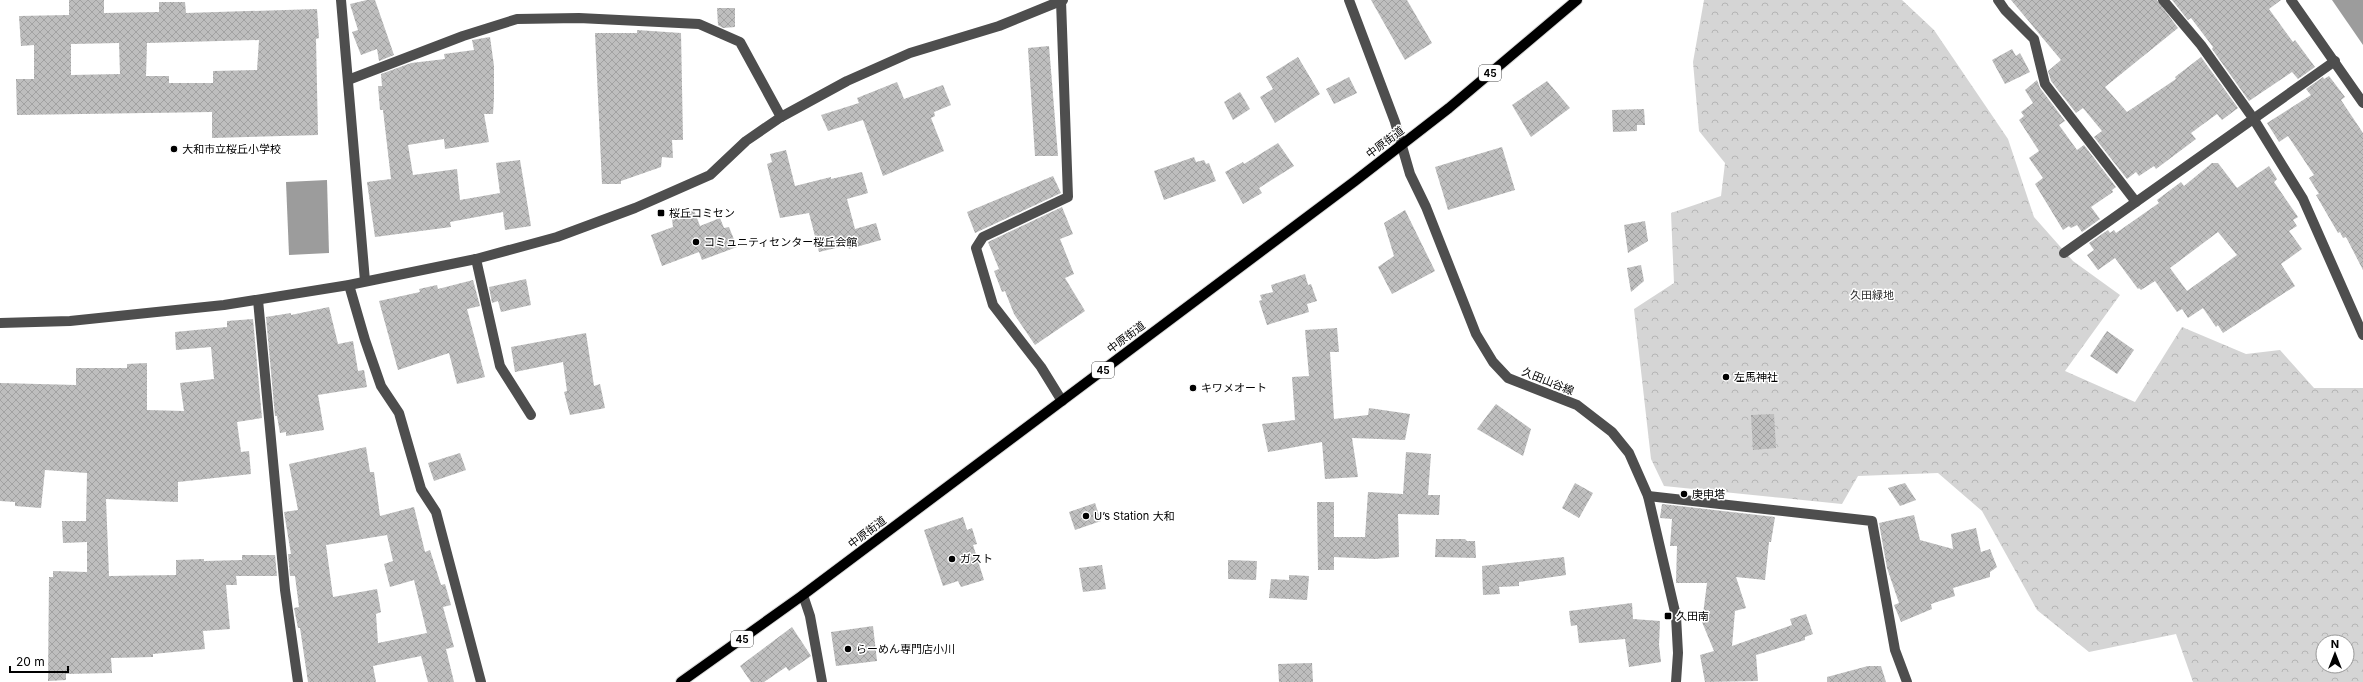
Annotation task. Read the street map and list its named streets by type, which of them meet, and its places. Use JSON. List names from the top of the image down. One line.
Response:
{"streets":{"main road":["45","中原街道"],"street":["久田山谷線"]},"crossings":[["中原街道","久田山谷線"]],"parks":["久田緑地"],"places":{"other":["大和市立桜丘小学校","コミュニティセンター桜丘会館","左馬神社","キワメオート","庚申塔","U’s Station 大和","ガスト","らーめん専門店小川"],"transit":["桜丘コミセン","久田南"]},"scale_bar":"20 m","north":"top"}
